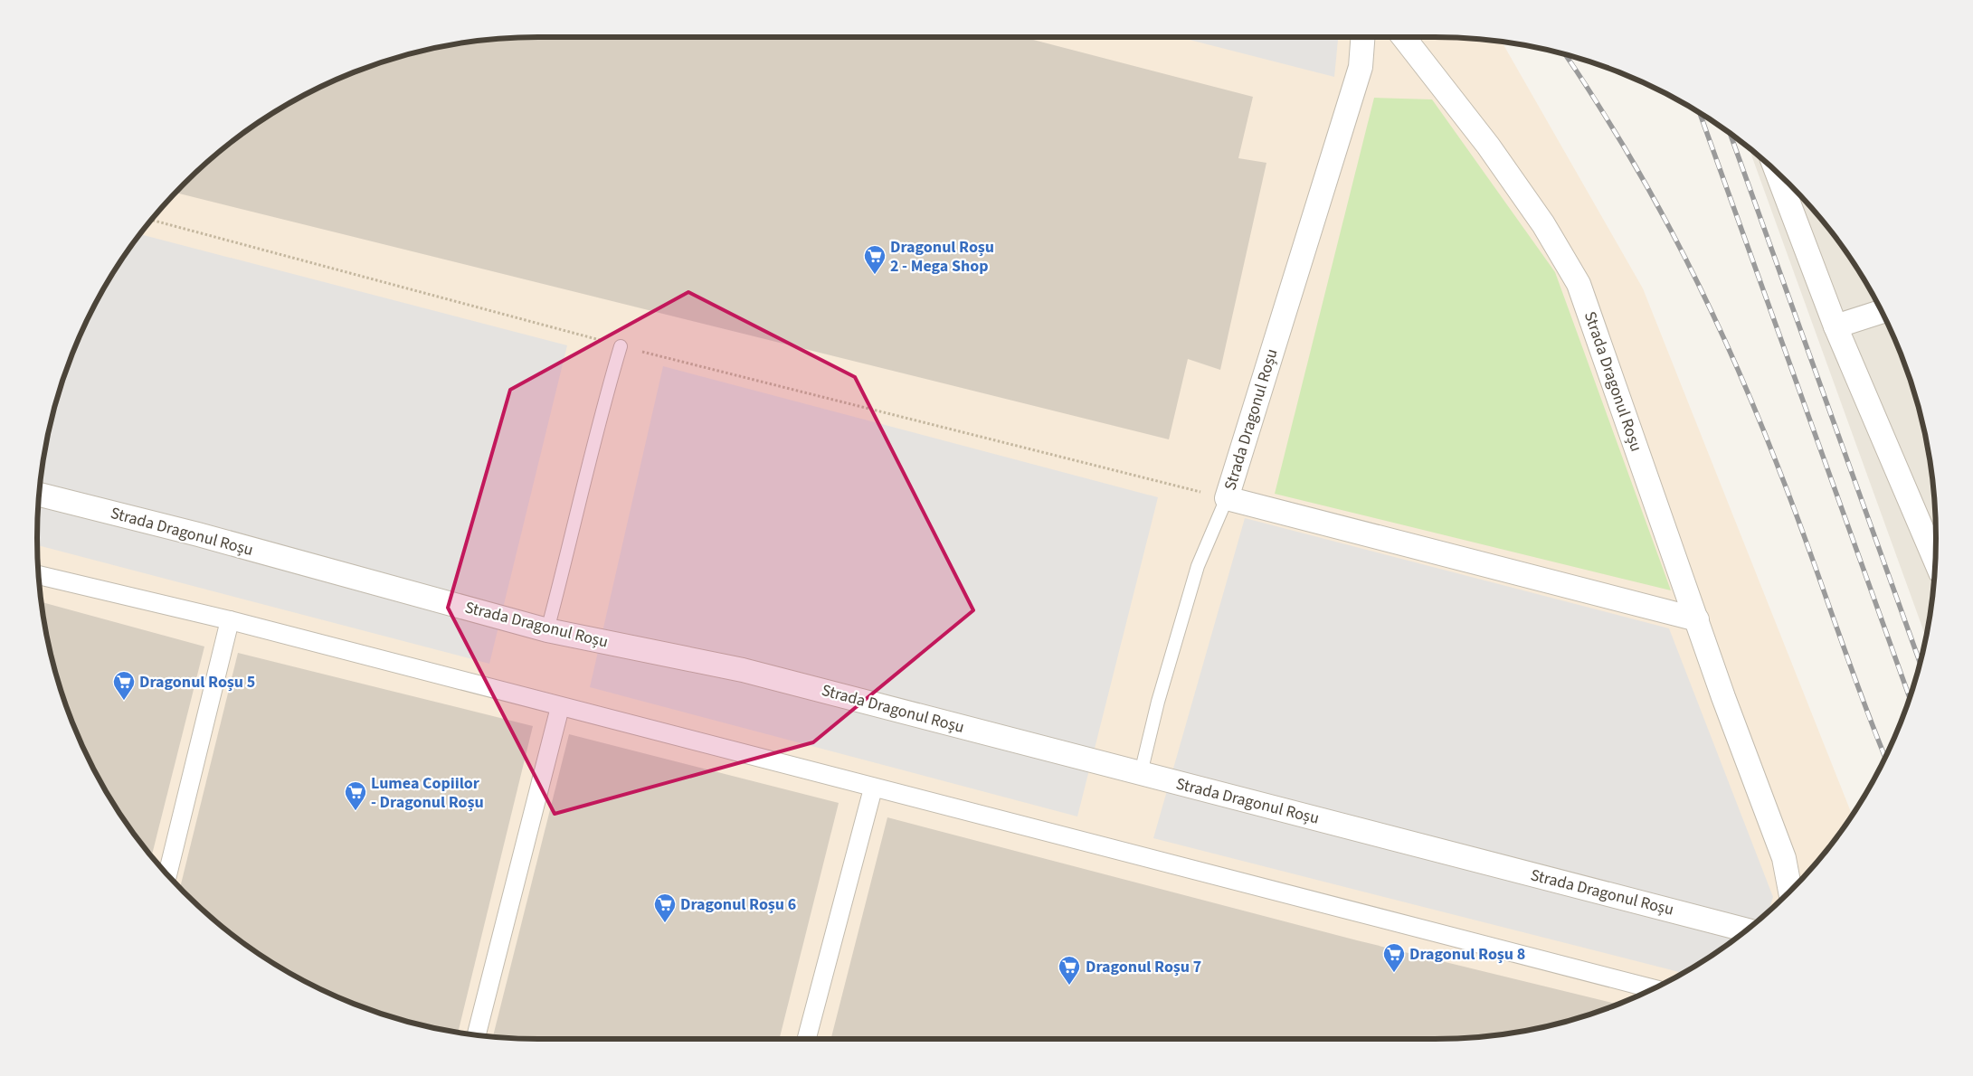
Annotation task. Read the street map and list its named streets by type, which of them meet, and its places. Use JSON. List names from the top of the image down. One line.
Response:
{"streets":{"street":["Strada Dragonul Roșu"]},"places":{"supermarket":["Dragonul Roșu 2 - Mega Shop","Dragonul Roșu 5","Lumea Copiilor - Dragonul Roșu","Dragonul Roșu 6","Dragonul Roșu 8","Dragonul Roșu 7"]}}
